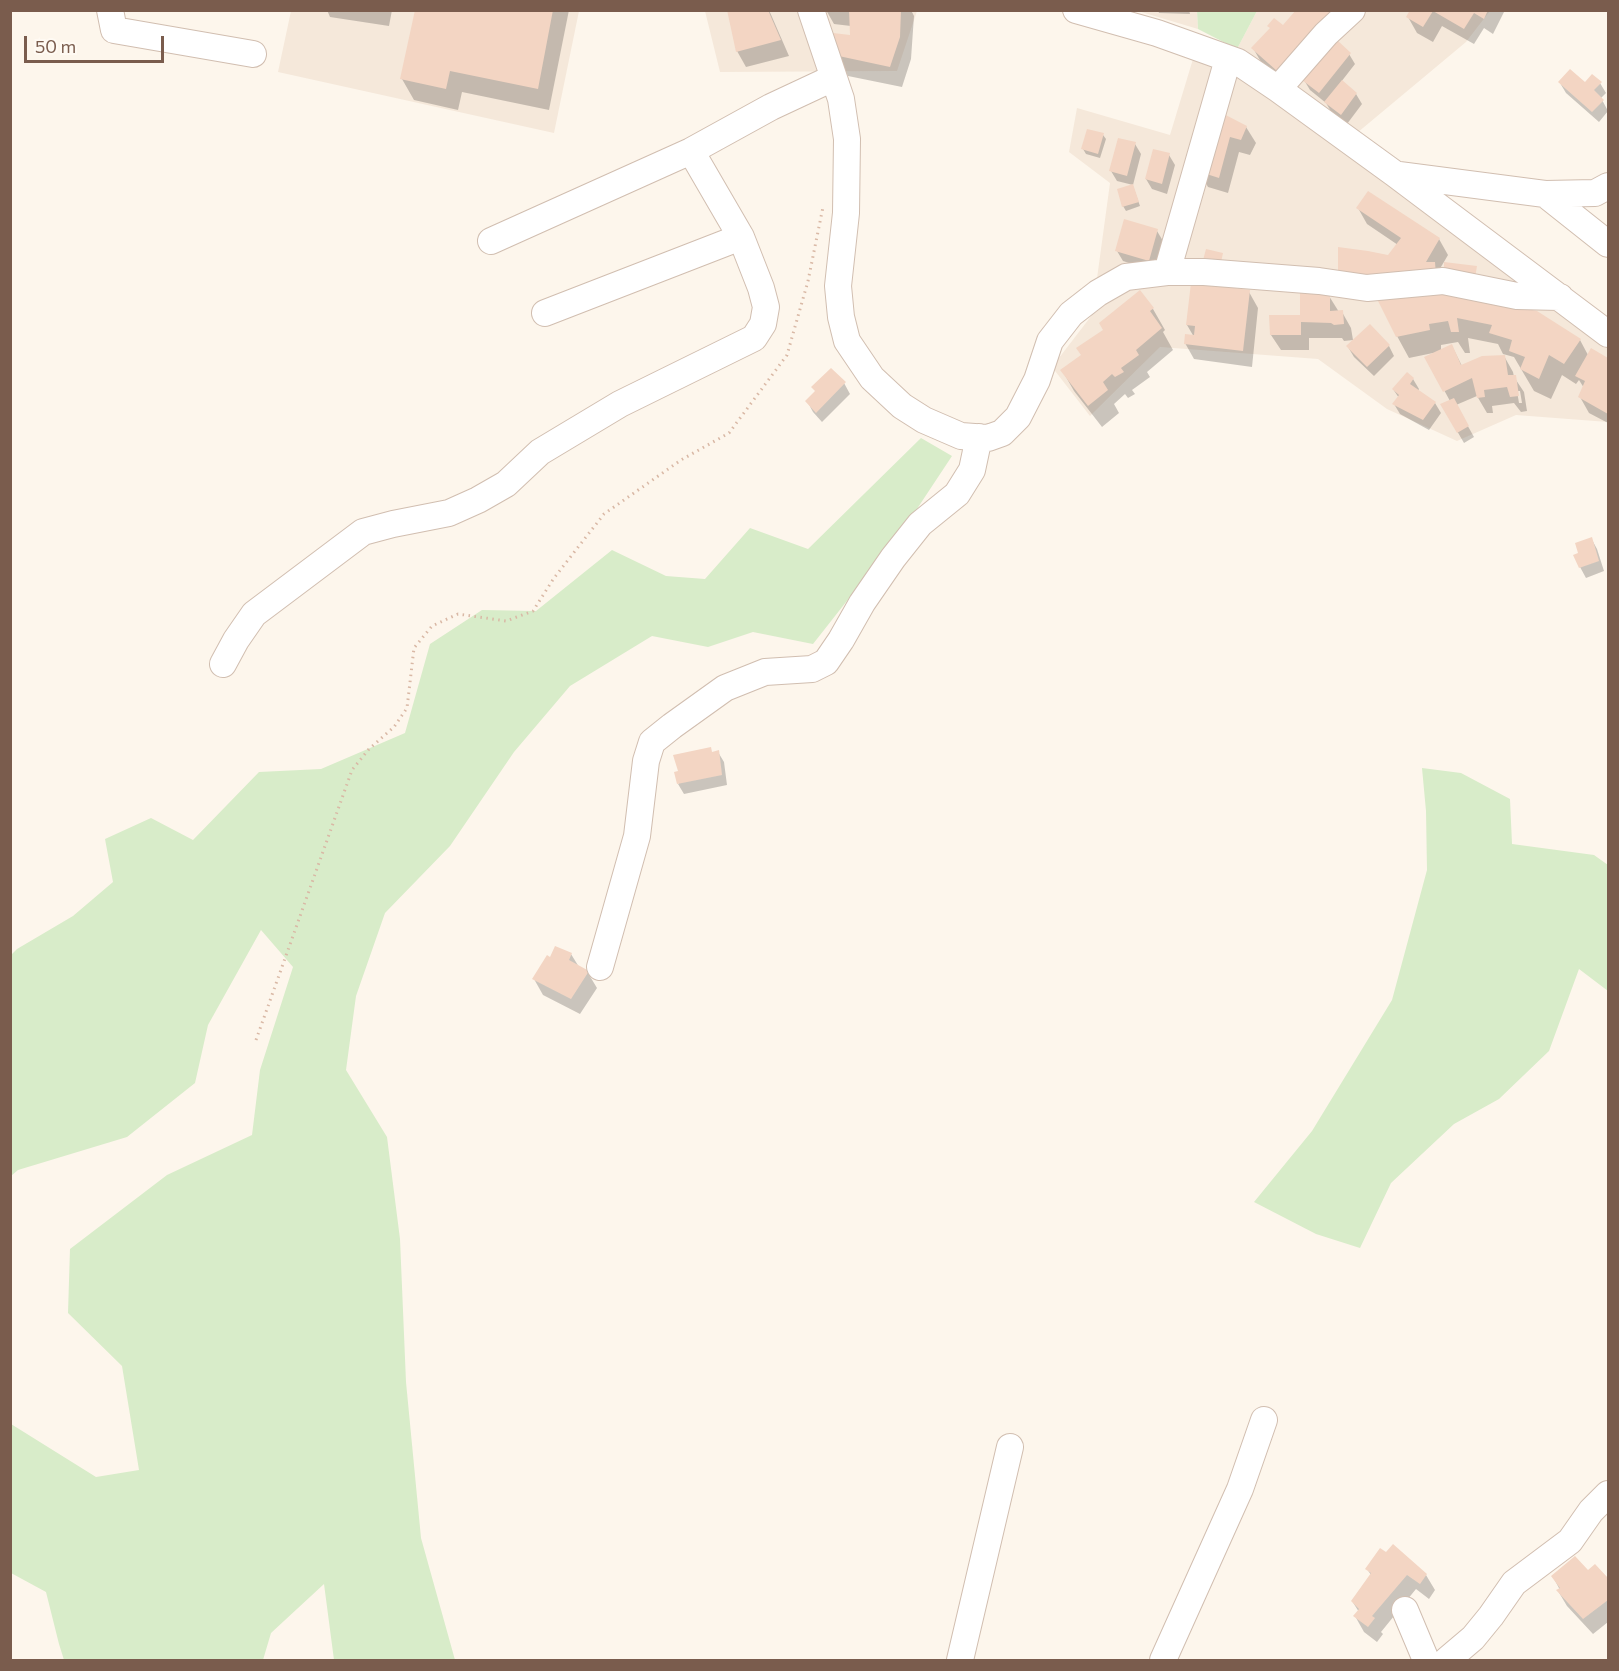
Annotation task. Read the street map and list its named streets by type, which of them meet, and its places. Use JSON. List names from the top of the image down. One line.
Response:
{"scale_bar":"50 m"}
